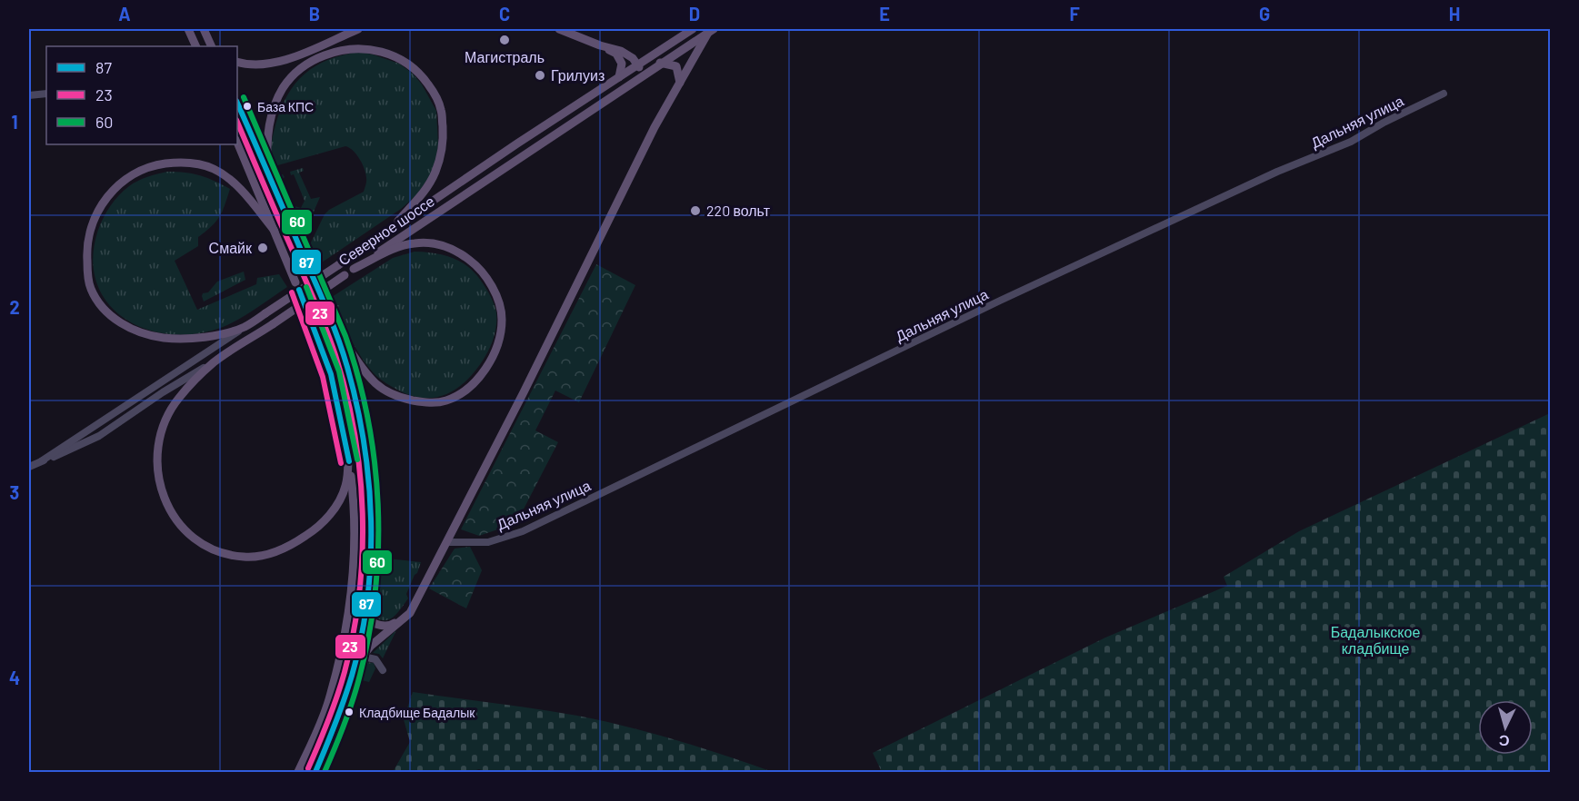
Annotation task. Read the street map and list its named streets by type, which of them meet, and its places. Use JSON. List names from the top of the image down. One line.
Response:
{"streets":{"main road":["Северное шоссе"],"street":["Дальняя улица"]},"parks":["Бадалыкское кладбище"],"places":["Магистраль","Грилуиз","База КПС","220 вольт","Смайк","Кладбище Бадалык"],"lines":["transit line 60","transit line 87","transit line 23"],"legend":["87","23","60"],"north":"bottom","grid":{"columns":["A","B","C","D","E","F","G","H"],"rows":["1","2","3","4"]}}
